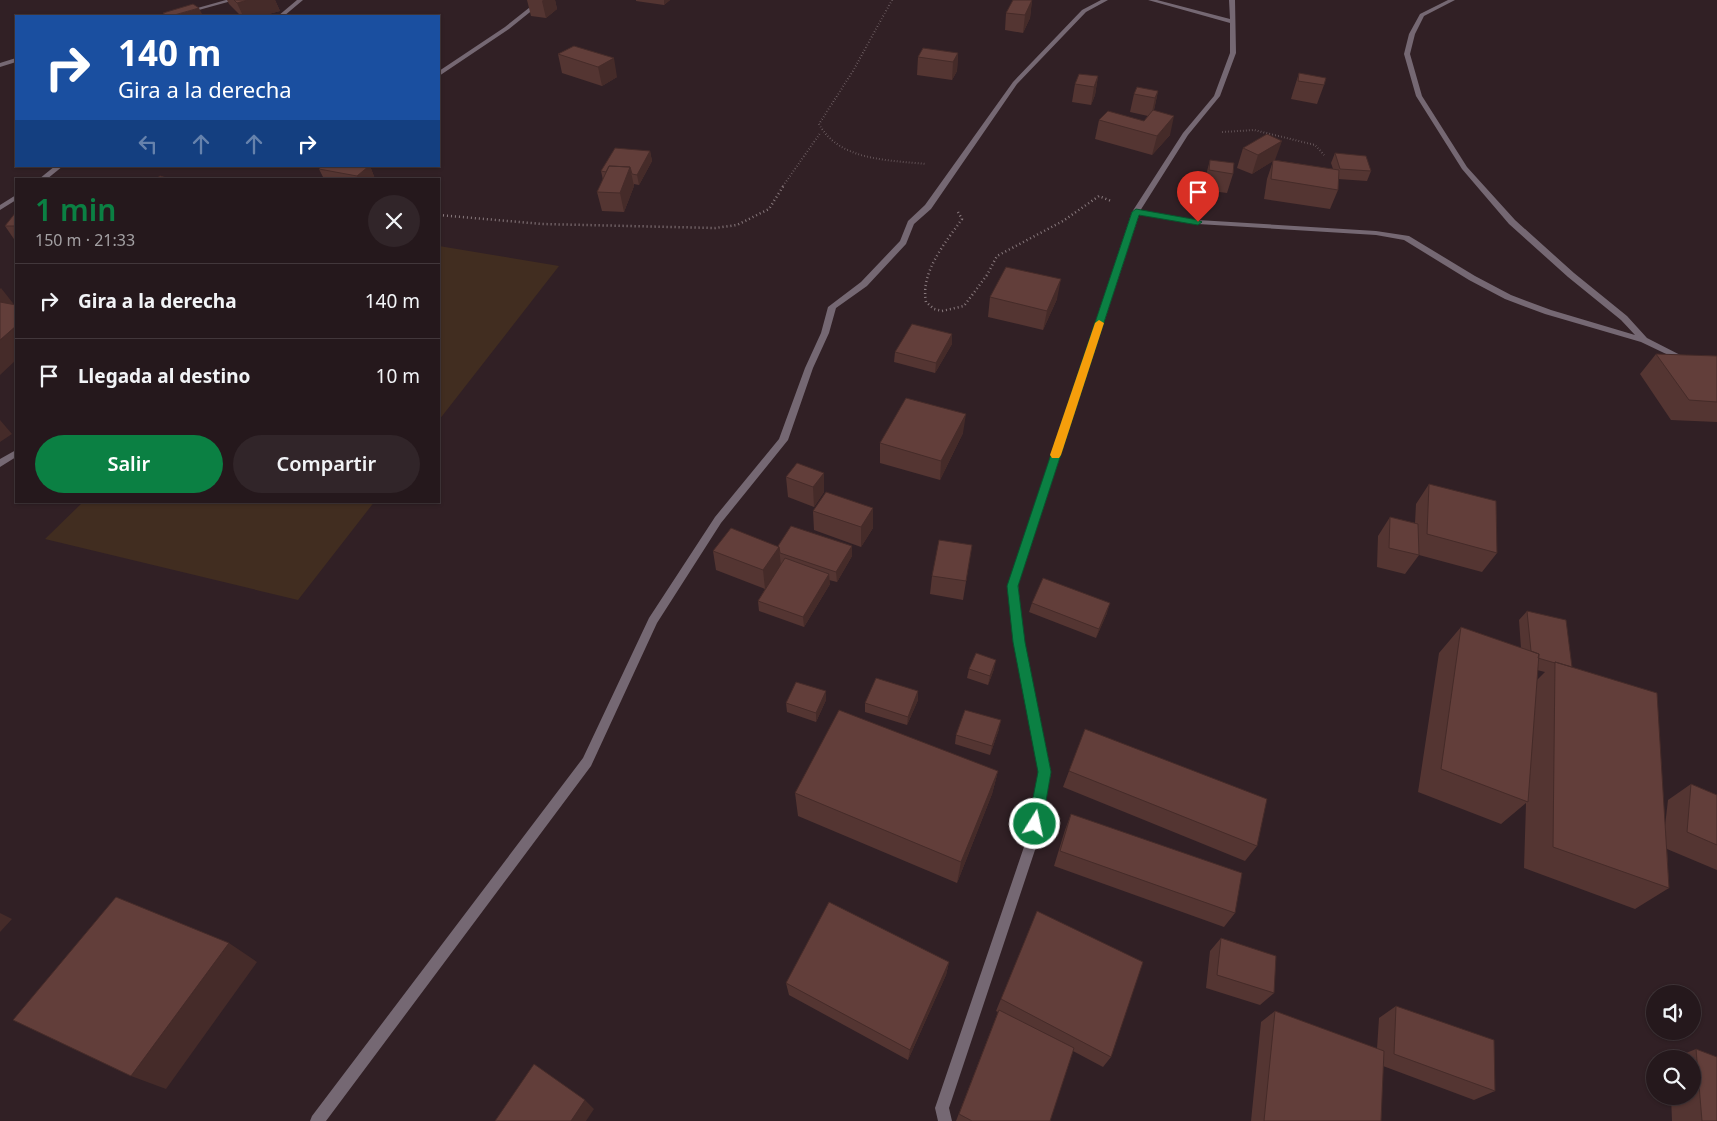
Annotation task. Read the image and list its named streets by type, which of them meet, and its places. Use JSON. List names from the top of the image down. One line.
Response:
{"page":{"turn":["140 m","Gira a la derecha"],"heading":["1 min","150 m · 21:33"],"list":[{"name":"Gira a la derecha","value":"140 m"},{"name":"Llegada al destino","value":"10 m"}],"buttons":["Salir","Compartir"]}}
